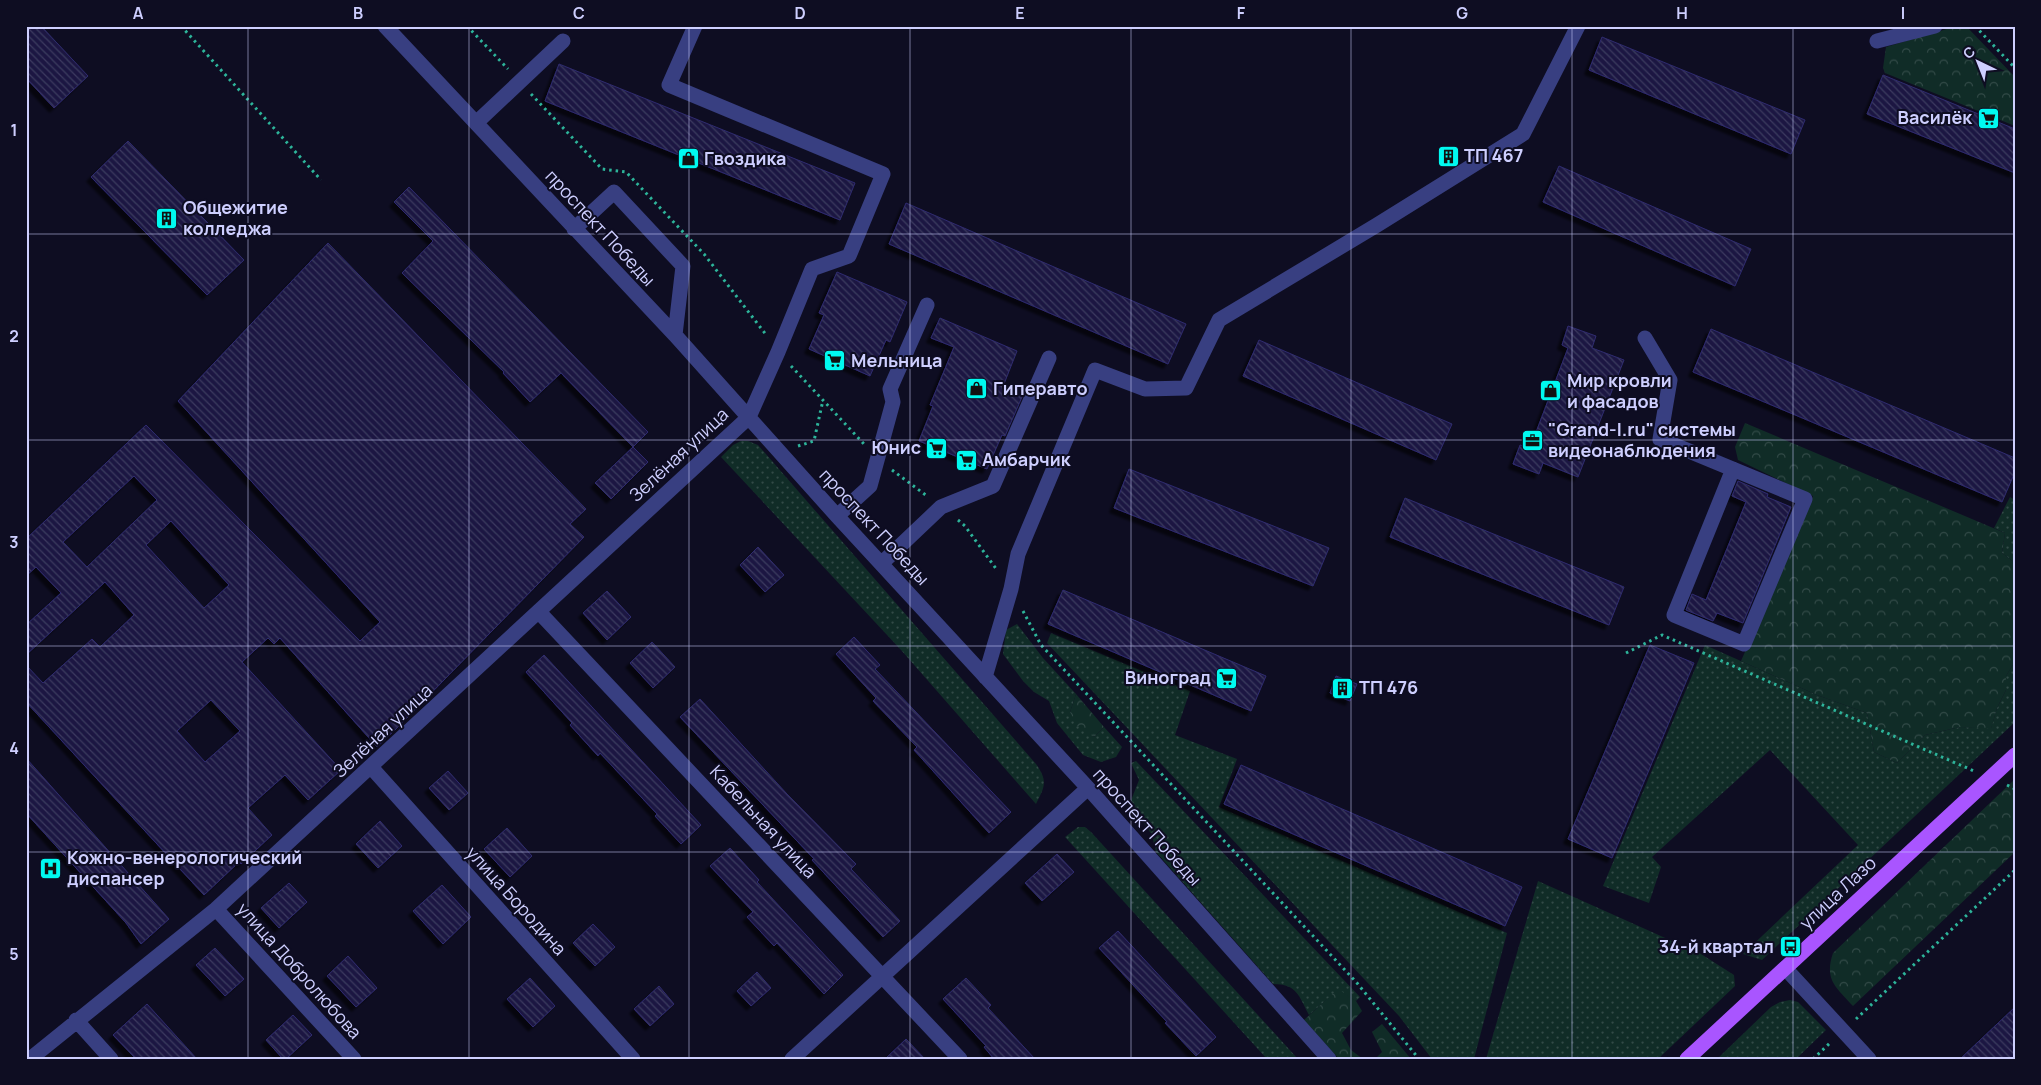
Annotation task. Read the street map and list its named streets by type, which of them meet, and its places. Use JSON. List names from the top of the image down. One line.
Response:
{"streets":{"main road":["улица Лазо"],"street":["проспект Победы","Зелёная улица","Кабельная улица","улица Бородина","улица Добролюбова"]},"crossings":[["проспект Победы","Зелёная улица"],["Зелёная улица","Кабельная улица"],["Зелёная улица","улица Бородина"],["Зелёная улица","улица Добролюбова"]],"places":{"supermarket":["Василёк","Мельница","Юнис","Амбарчик","Виноград"],"building":["ТП 467","Общежитие колледжа","ТП 476"],"shop":["Гвоздика","Гиперавто","Мир кровли и фасадов"],"office":["\"Grand-l.ru\" системы видеонаблюдения"],"hospital":["Кожно-венерологический диспансер"],"bus stop":["34-й квартал"]},"north":"top left","grid":{"columns":["A","B","C","D","E","F","G","H","I"],"rows":["1","2","3","4","5"]}}
